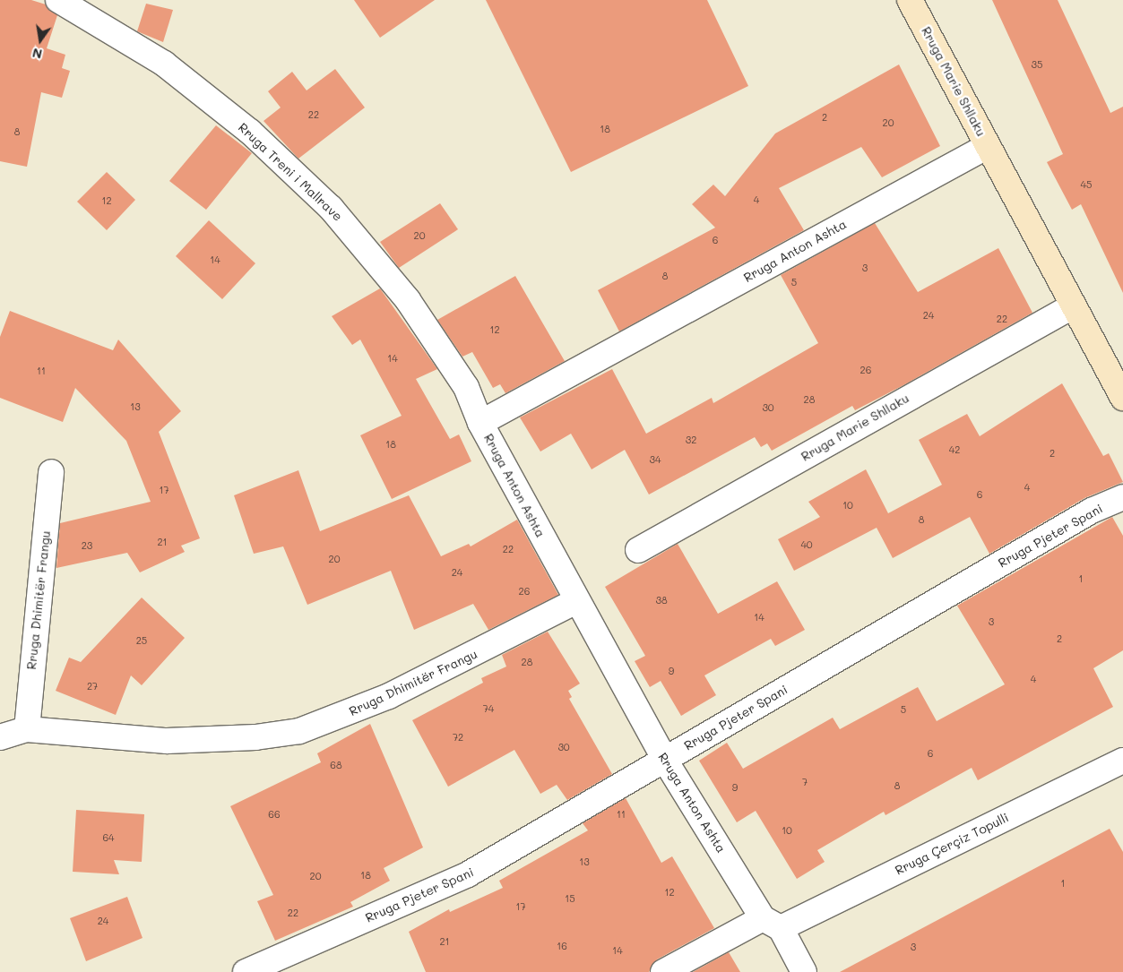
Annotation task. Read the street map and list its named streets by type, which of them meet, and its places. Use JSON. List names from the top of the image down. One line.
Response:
{"streets":{"main road":["Rruga Marie Shllaku"],"street":["Rruga Treni i Mallrave","Rruga Anton Ashta","Rruga Pjeter Spani","Rruga Dhimitër Frangu","Rruga Çerçiz Topulli"]},"crossings":[["Rruga Marie Shllaku","Rruga Anton Ashta"],["Rruga Treni i Mallrave","Rruga Anton Ashta"],["Rruga Anton Ashta","Rruga Pjeter Spani"],["Rruga Anton Ashta","Rruga Dhimitër Frangu"],["Rruga Anton Ashta","Rruga Çerçiz Topulli"]],"house_numbers":["35","22","2","20","18","8","45","4","12","20","6","14","3","8","5","24","22","12","14","26","11","28","13","30","32","18","42","2","34","4","17","6","10","8","21","40","23","22","20","24","1","26","38","14","3","2","25","28","9","4","27","74","5","72","30","6","68","7","8","9","66","11","10","64","13","18","20","1","12","15","17","22","24","21","16","3","14"],"north":"bottom"}
